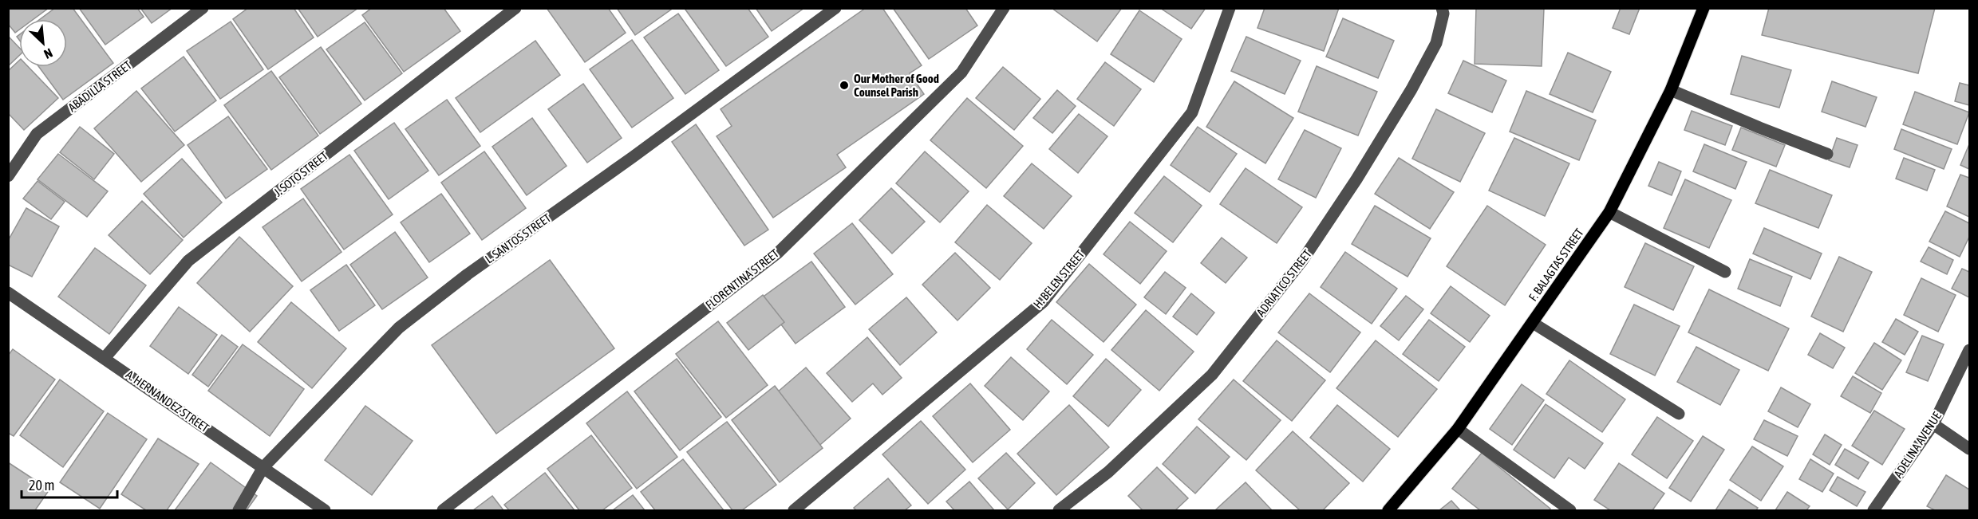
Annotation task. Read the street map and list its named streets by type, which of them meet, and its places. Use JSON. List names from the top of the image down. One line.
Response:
{"streets":{"main road":["F. BALAGTAS STREET"],"street":["ABADILLA STREET","J. SOTO STREET","L. SANTOS STREET","FLORENTINA STREET","H. BELEN STREET","ADRIATICO STREET","A. HERNANDEZ STREET","ADELINA AVENUE"]},"crossings":[["J. SOTO STREET","A. HERNANDEZ STREET"],["L. SANTOS STREET","A. HERNANDEZ STREET"]],"places":["Our Mother of Good Counsel Parish"],"scale_bar":"20 m","north":"bottom right"}
